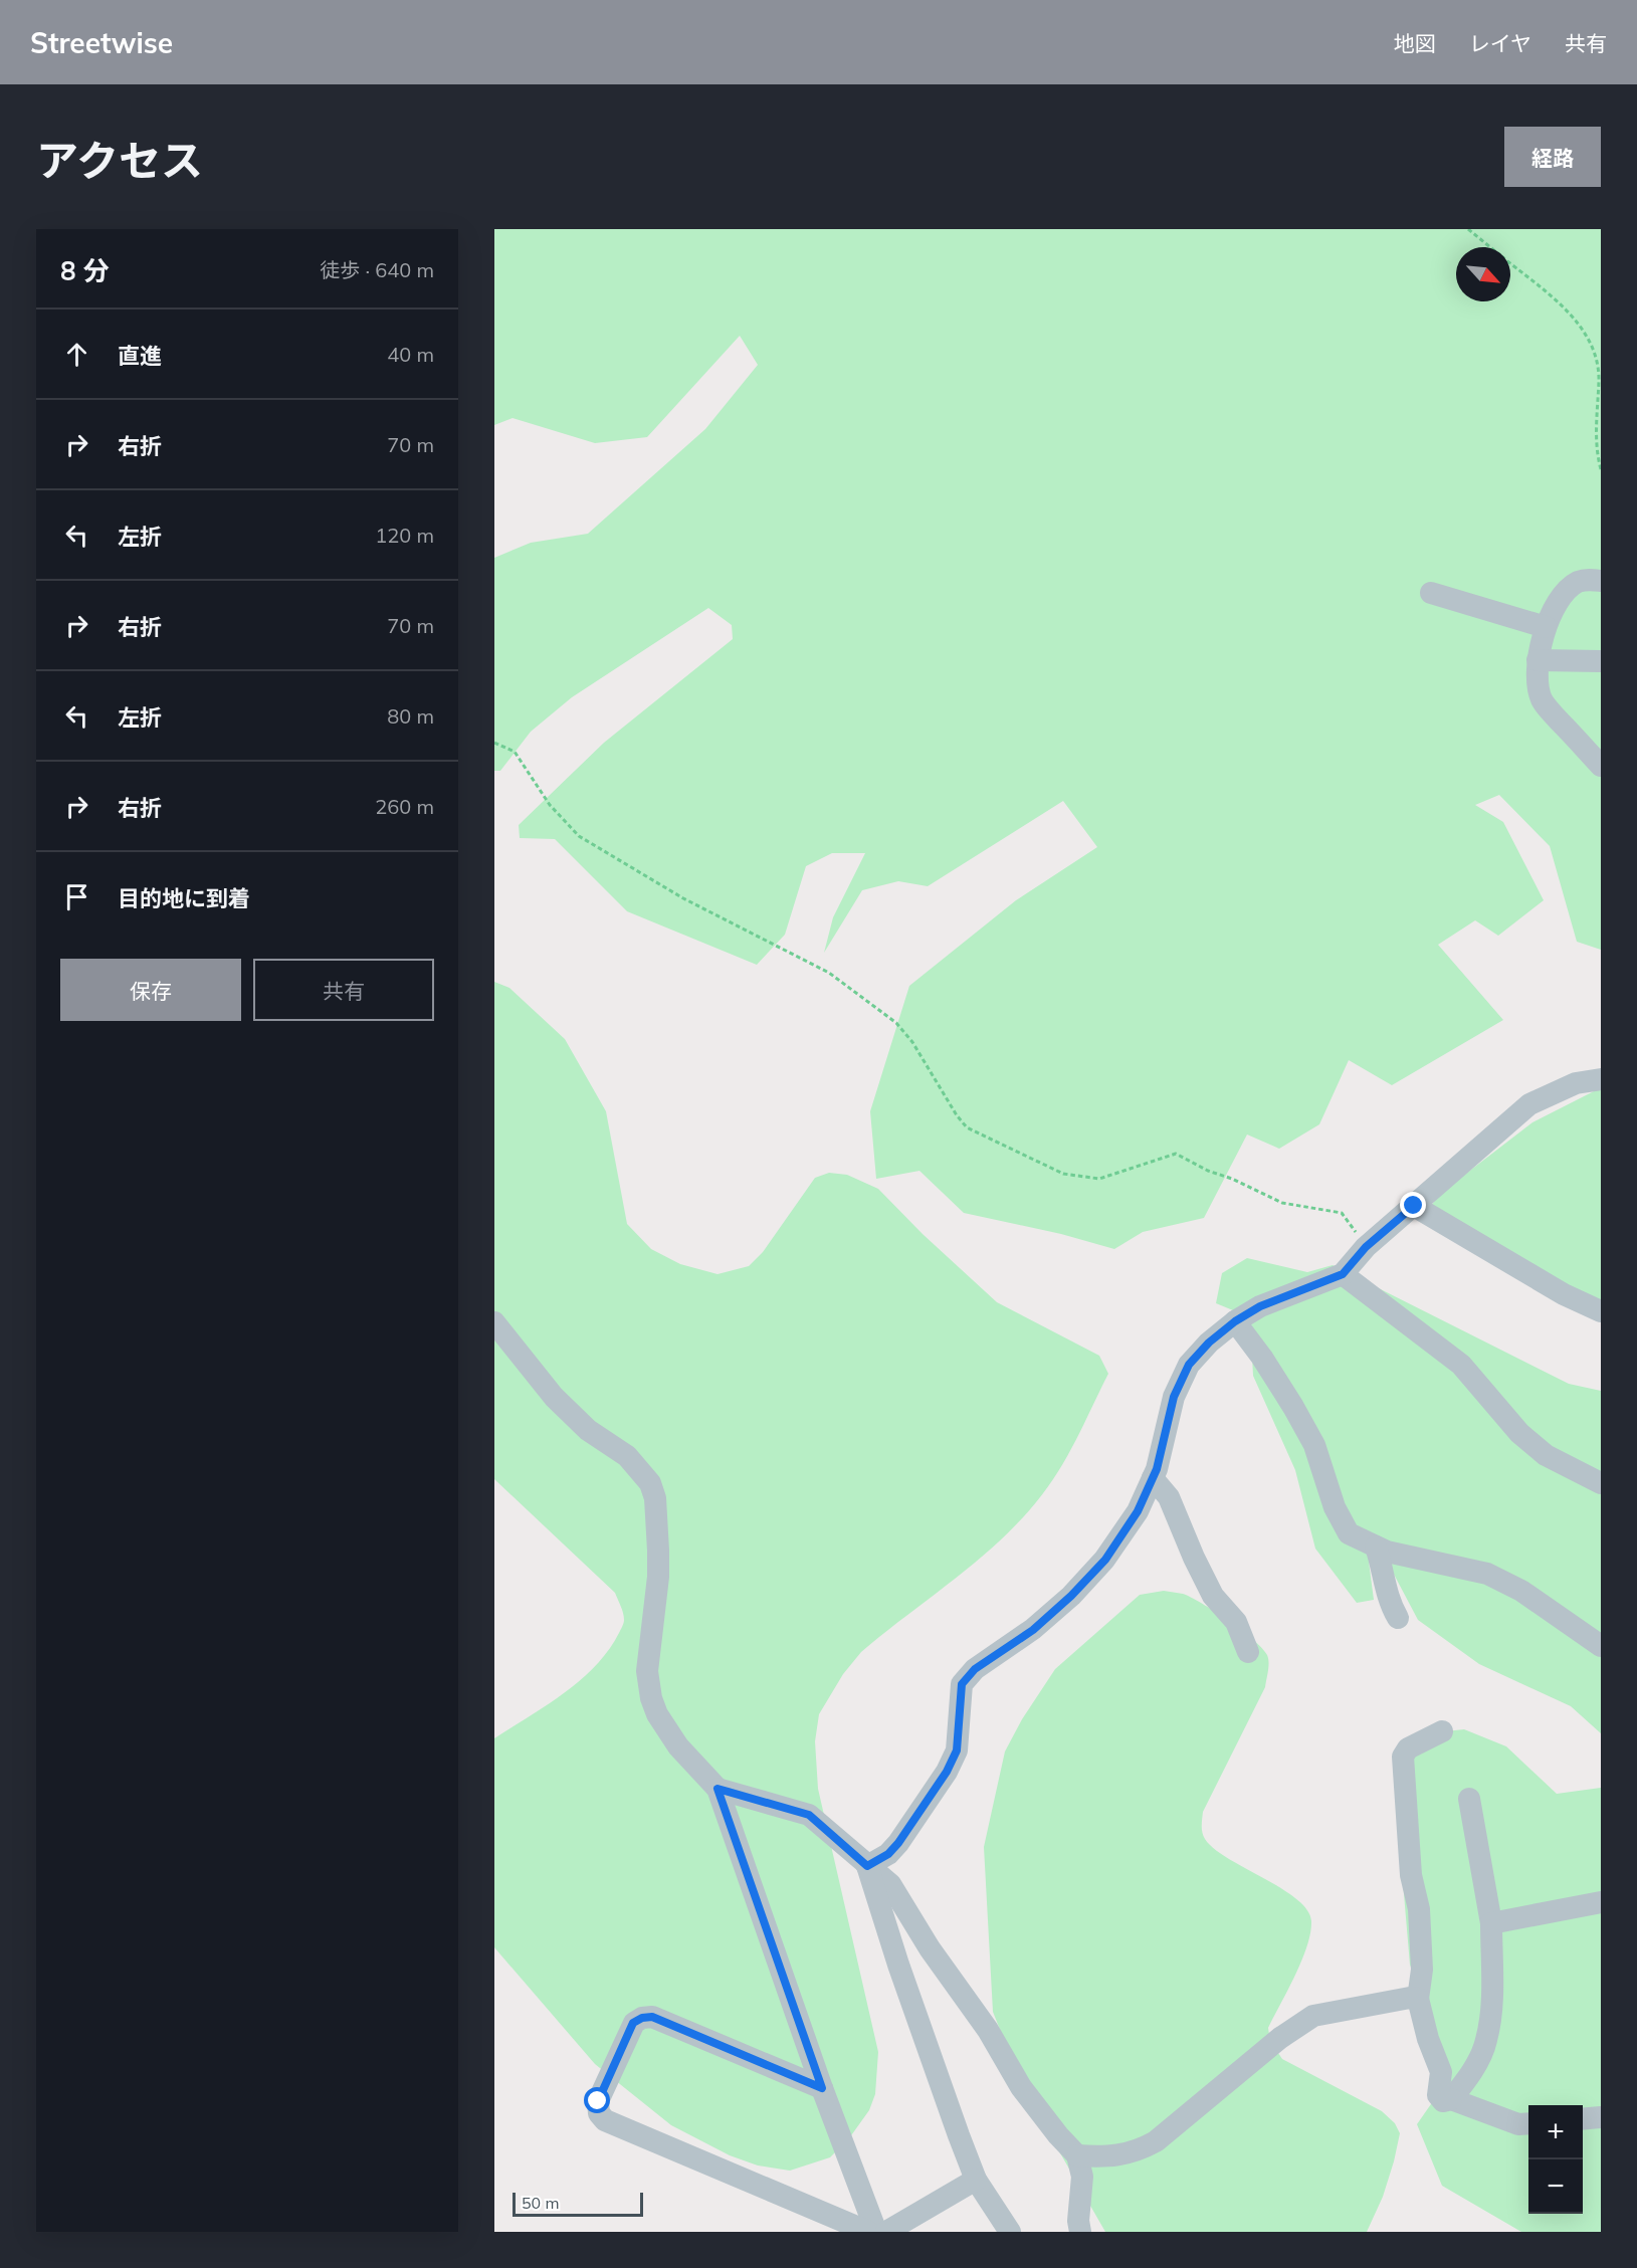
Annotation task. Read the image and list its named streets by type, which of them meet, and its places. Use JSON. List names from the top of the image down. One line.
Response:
{"scale_bar":"50 m","north":"bottom right","page":{"header":"Streetwise","nav":["地図","レイヤ","共有"],"title":"アクセス","buttons":["経路",["保存","共有"]],"heading":["8 分","徒歩 · 640 m"],"list":[["直進","40 m"],["右折","70 m"],["左折","120 m"],["右折","70 m"],["左折","80 m"],["右折","260 m"],"目的地に到着"],"map_buttons":["+","−"],"scale":"50 m"}}
